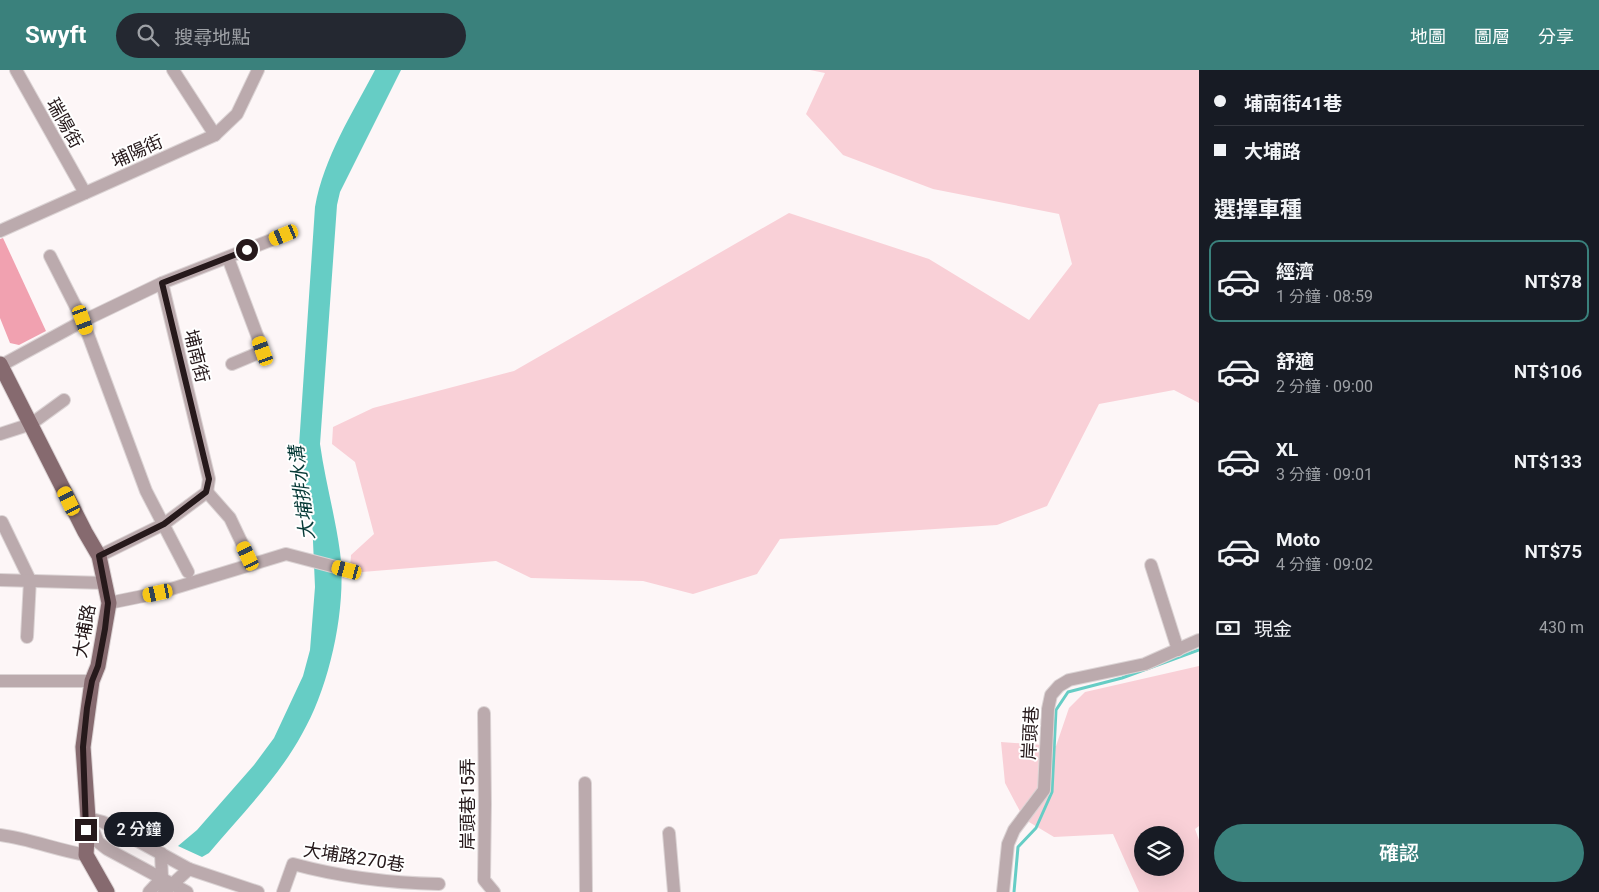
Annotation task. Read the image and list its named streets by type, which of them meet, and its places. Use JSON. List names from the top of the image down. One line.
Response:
{"streets":{"main road":["大埔路"],"street":["瑞陽街","埔陽街","埔南街","岸頭巷","岸頭巷15弄","大埔路270巷"]},"crossings":[["瑞陽街","埔陽街"]],"water":["大埔排水溝"],"page":{"header":"Swyft","search":"搜尋地點","nav":["地圖","圖層","分享"],"banner":["埔南街41巷","大埔路"],"heading":"選擇車種","list":[{"name":"經濟","note":"1 分鐘 · 08:59","value":"NT$78"},{"name":"舒適","note":"2 分鐘 · 09:00","value":"NT$106"},{"name":"XL","note":"3 分鐘 · 09:01","value":"NT$133"},{"name":"Moto","note":"4 分鐘 · 09:02","value":"NT$75"}],"pay":["現金","430 m"],"bubble":"2 分鐘","buttons":"確認"}}
